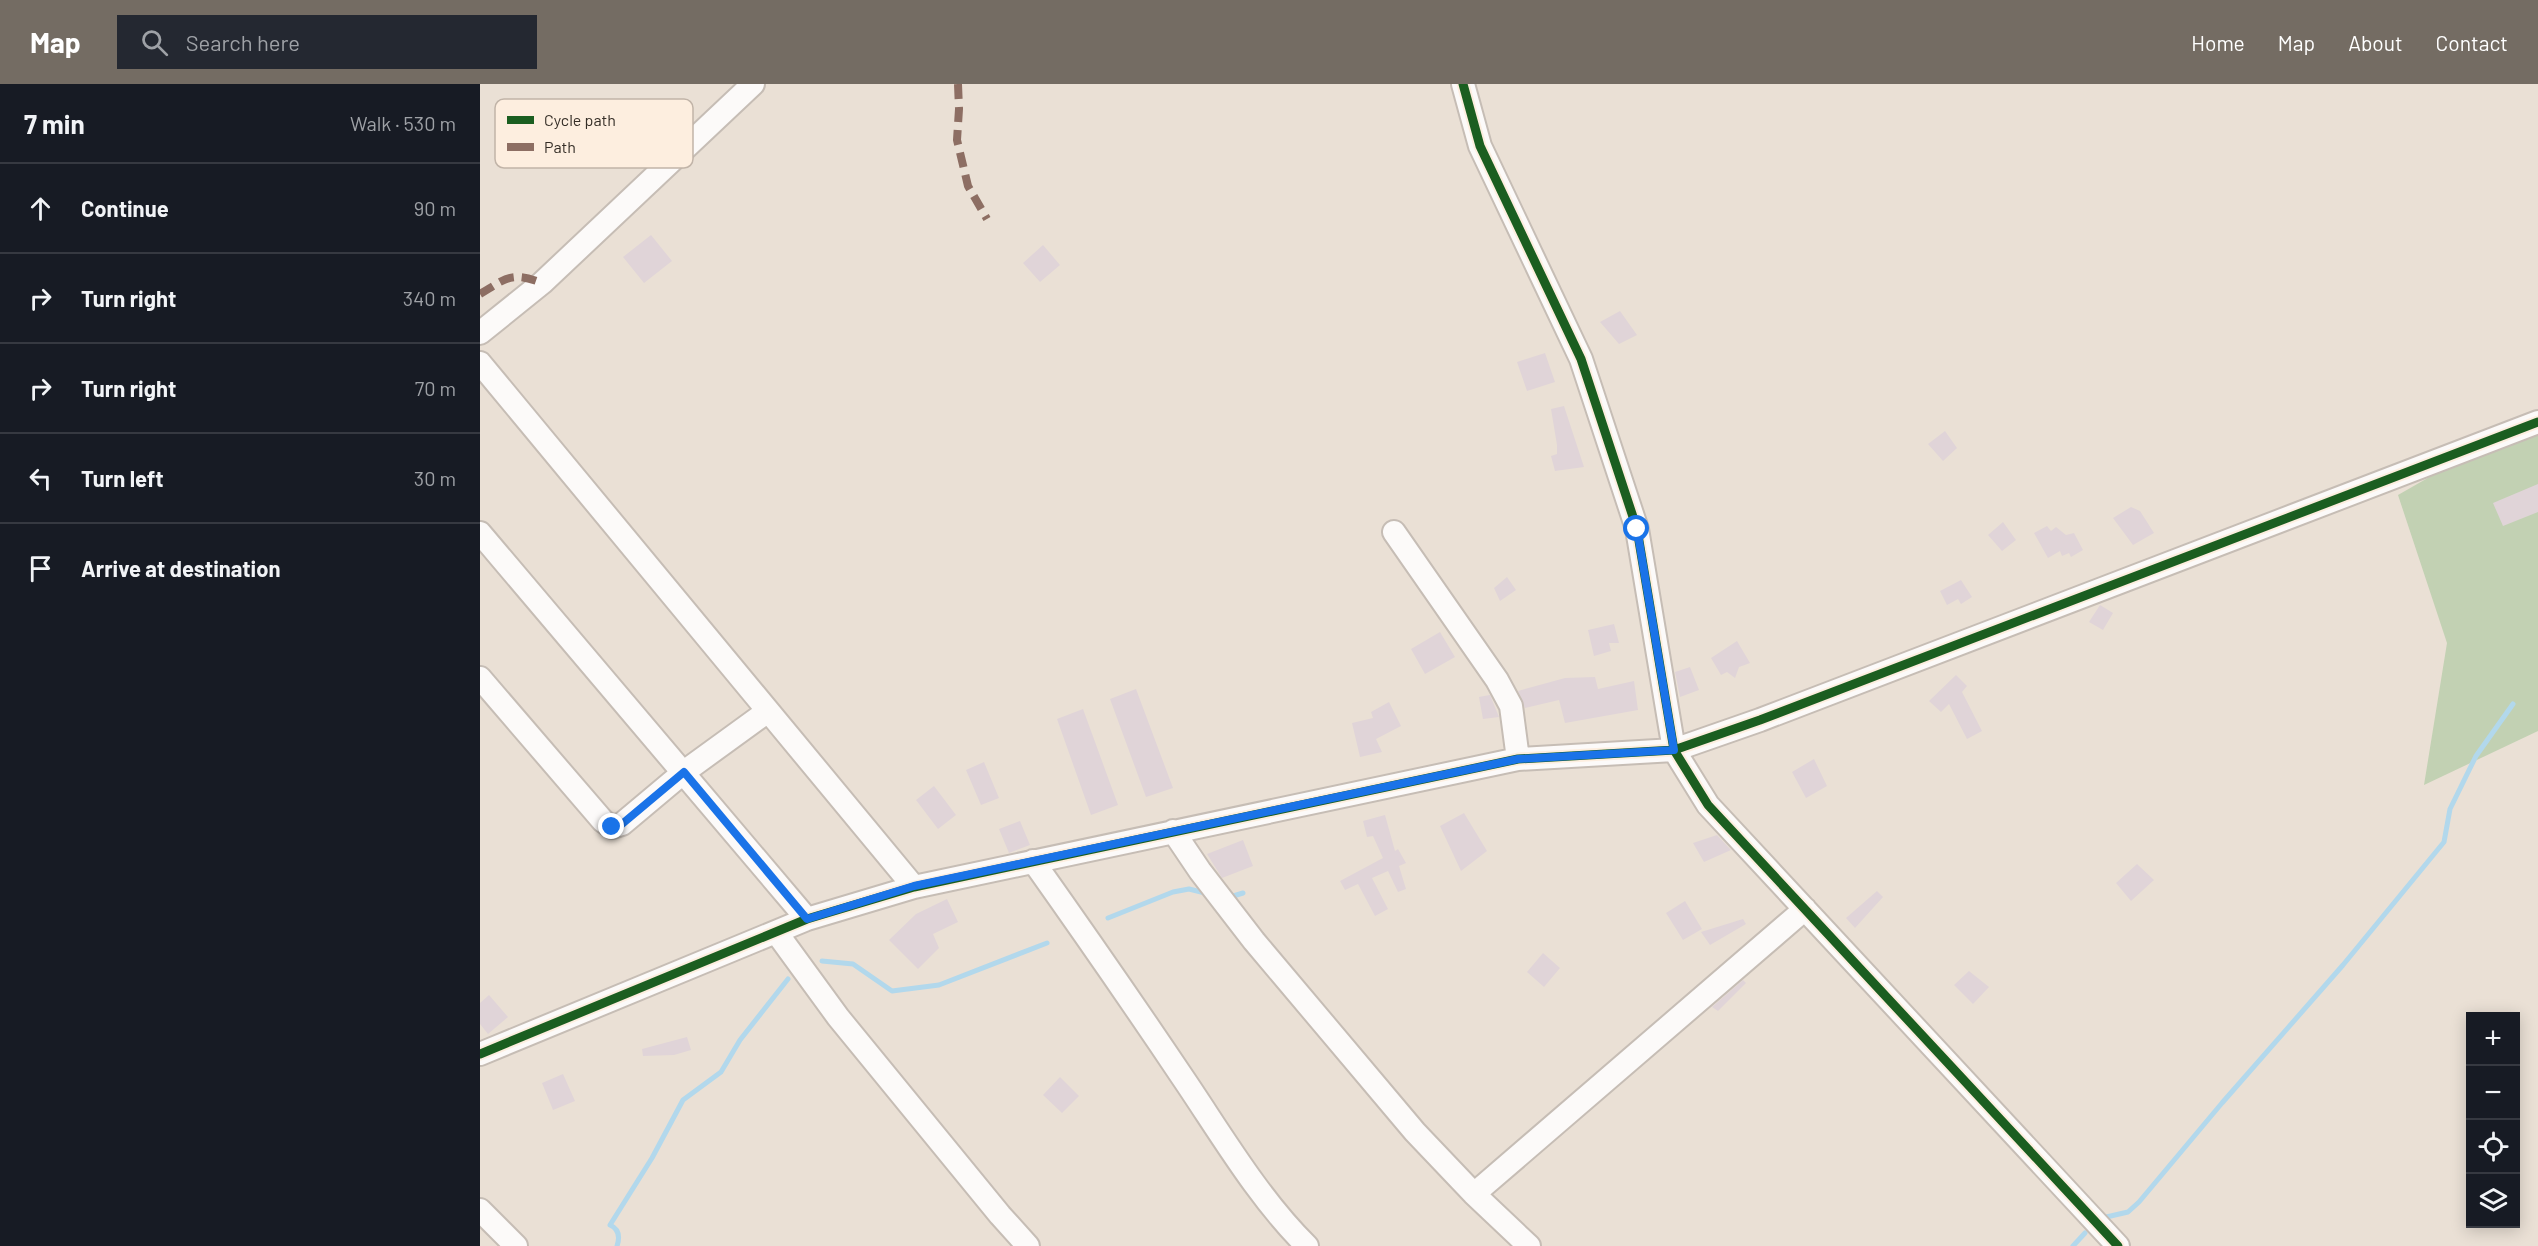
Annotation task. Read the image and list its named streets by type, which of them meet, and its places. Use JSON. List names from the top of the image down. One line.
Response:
{"legend":["Cycle path","Path"],"page":{"header":"Map","search":"Search here","nav":["Home","Map","About","Contact"],"heading":["7 min","Walk · 530 m"],"list":[["Continue","90 m"],["Turn right","340 m"],["Turn right","70 m"],["Turn left","30 m"],"Arrive at destination"],"map_buttons":["+","−"]}}
